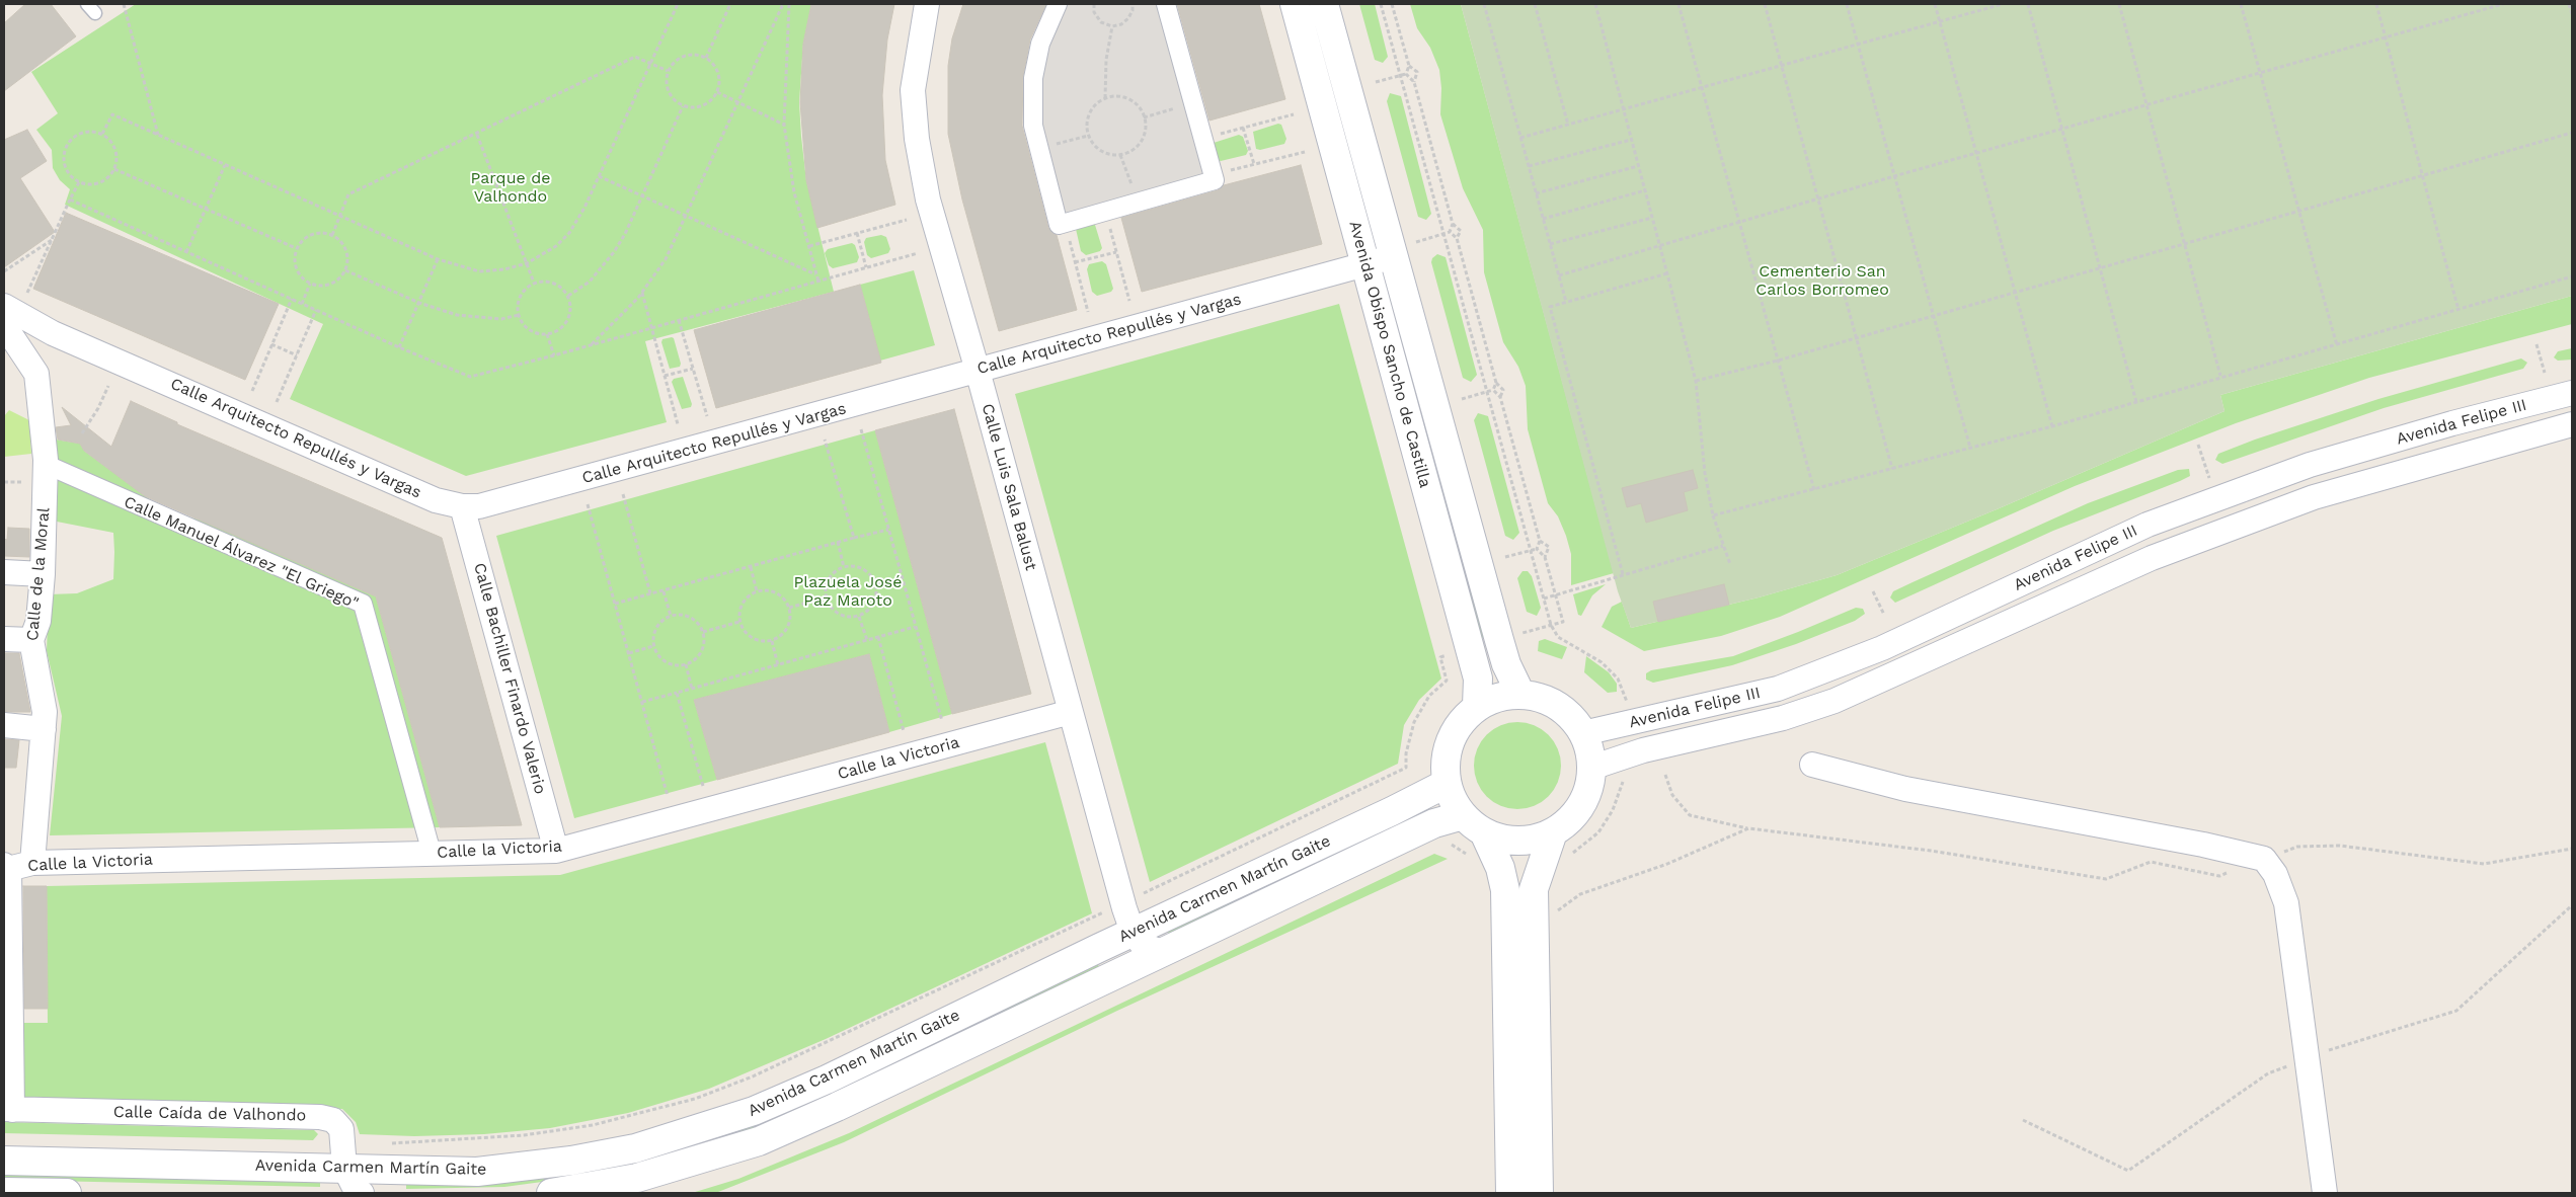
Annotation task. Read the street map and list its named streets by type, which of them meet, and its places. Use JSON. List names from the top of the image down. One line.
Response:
{"streets":{"main road":["Avenida Obispo Sancho de Castilla","Avenida Carmen Martín Gaite"],"street":["Calle Arquitecto Repullés y Vargas","Avenida Felipe III","Calle Luis Sala Balust","Calle Manuel Álvarez \"El Griego\"","Calle de la Moral","Calle Bachiller Finardo Valerio","Calle la Victoria","Calle Caída de Valhondo"]},"crossings":[["Calle Arquitecto Repullés y Vargas","Avenida Obispo Sancho de Castilla"],["Calle Arquitecto Repullés y Vargas","Calle Luis Sala Balust"],["Calle Arquitecto Repullés y Vargas","Calle Bachiller Finardo Valerio"],["Avenida Obispo Sancho de Castilla","Avenida Felipe III"],["Avenida Obispo Sancho de Castilla","Avenida Carmen Martín Gaite"],["Avenida Felipe III","Avenida Carmen Martín Gaite"],["Calle Luis Sala Balust","Calle la Victoria"],["Calle Luis Sala Balust","Avenida Carmen Martín Gaite"],["Calle Manuel Álvarez \"El Griego\"","Calle la Victoria"],["Calle de la Moral","Calle la Victoria"],["Calle Bachiller Finardo Valerio","Calle la Victoria"],["Avenida Carmen Martín Gaite","Calle Caída de Valhondo"]],"parks":["Parque de Valhondo","Cementerio San Carlos Borromeo","Plazuela José Paz Maroto"]}
